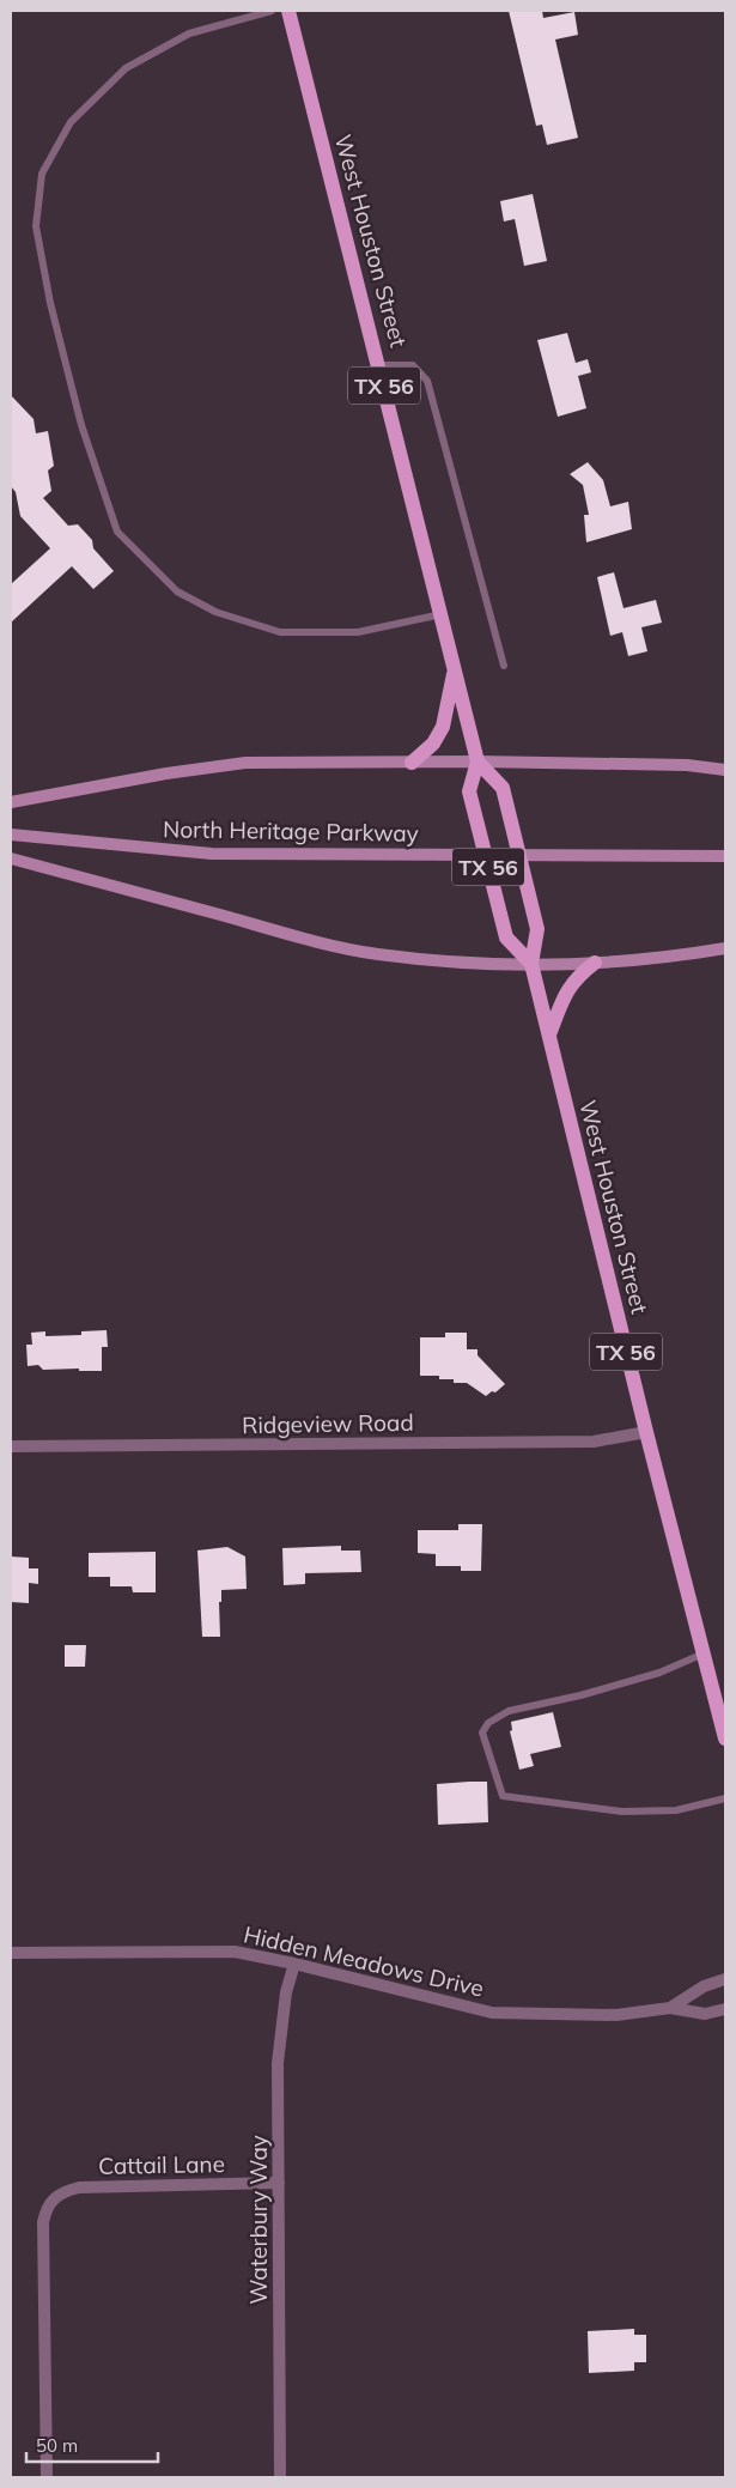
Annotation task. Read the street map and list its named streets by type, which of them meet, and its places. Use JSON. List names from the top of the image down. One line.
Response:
{"streets":{"main road":["West Houston Street","TX 56","North Heritage Parkway"],"street":["Ridgeview Road","Hidden Meadows Drive","Cattail Lane","Waterbury Way"]},"crossings":[["West Houston Street","Ridgeview Road"],["Hidden Meadows Drive","Waterbury Way"],["Cattail Lane","Waterbury Way"]],"scale_bar":"50 m"}
